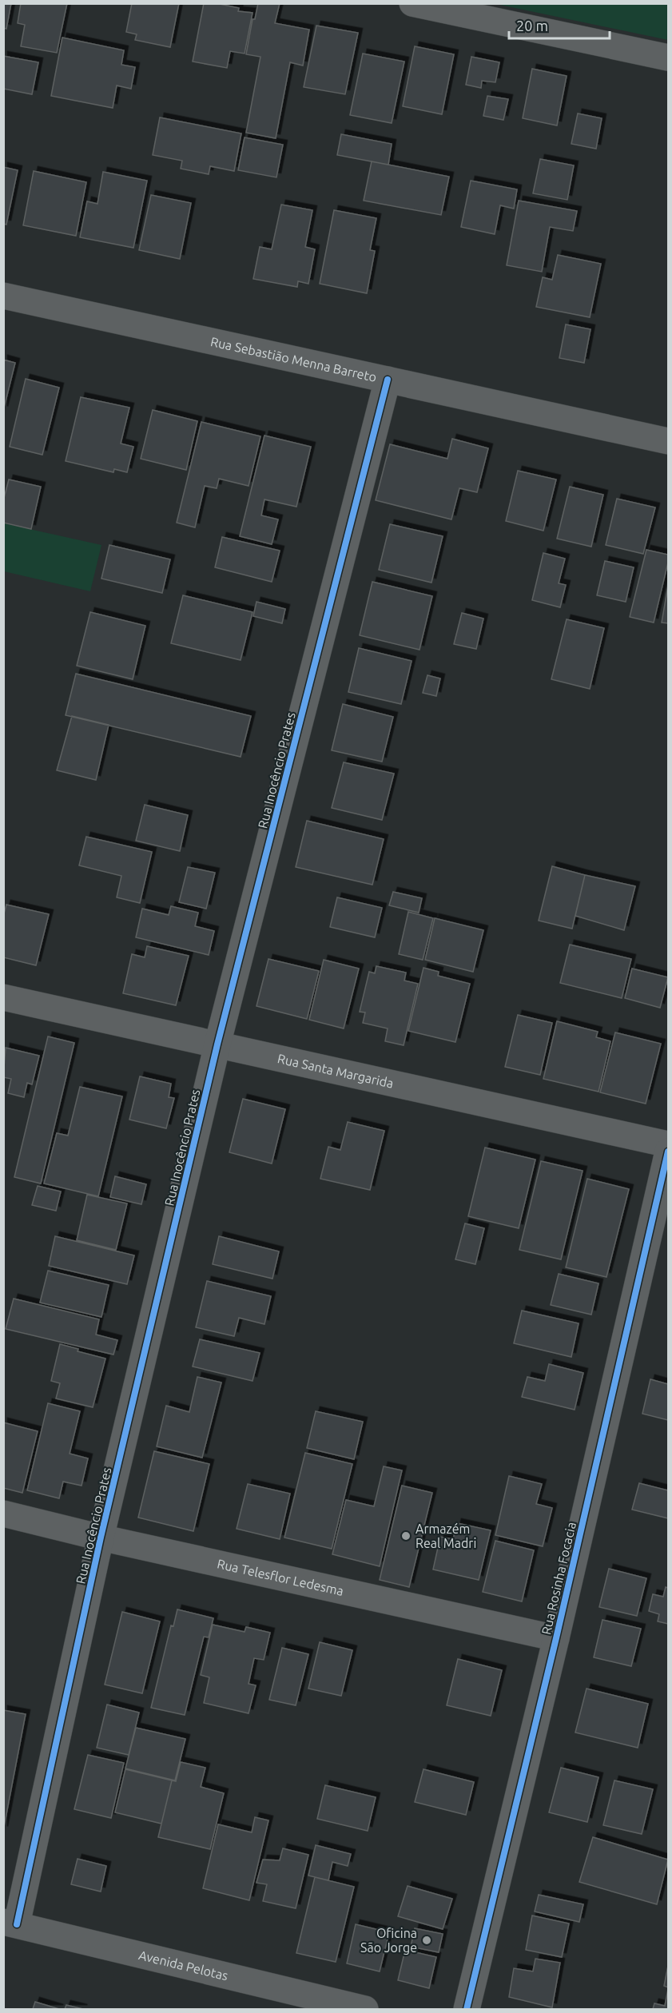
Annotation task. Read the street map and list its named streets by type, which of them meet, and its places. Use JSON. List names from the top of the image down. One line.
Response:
{"streets":{"street":["Rua Sebastião Menna Barreto","Rua Inocêncio Prates","Rua Santa Margarida","Rua Telesflor Ledesma","Rua Rosinha Focacia","Avenida Pelotas"]},"crossings":[["Rua Sebastião Menna Barreto","Rua Inocêncio Prates"],["Rua Inocêncio Prates","Rua Santa Margarida"],["Rua Inocêncio Prates","Rua Telesflor Ledesma"],["Rua Inocêncio Prates","Avenida Pelotas"],["Rua Telesflor Ledesma","Rua Rosinha Focacia"]],"places":["Armazém Real Madri","Oficina São Jorge"],"scale_bar":"20 m"}
